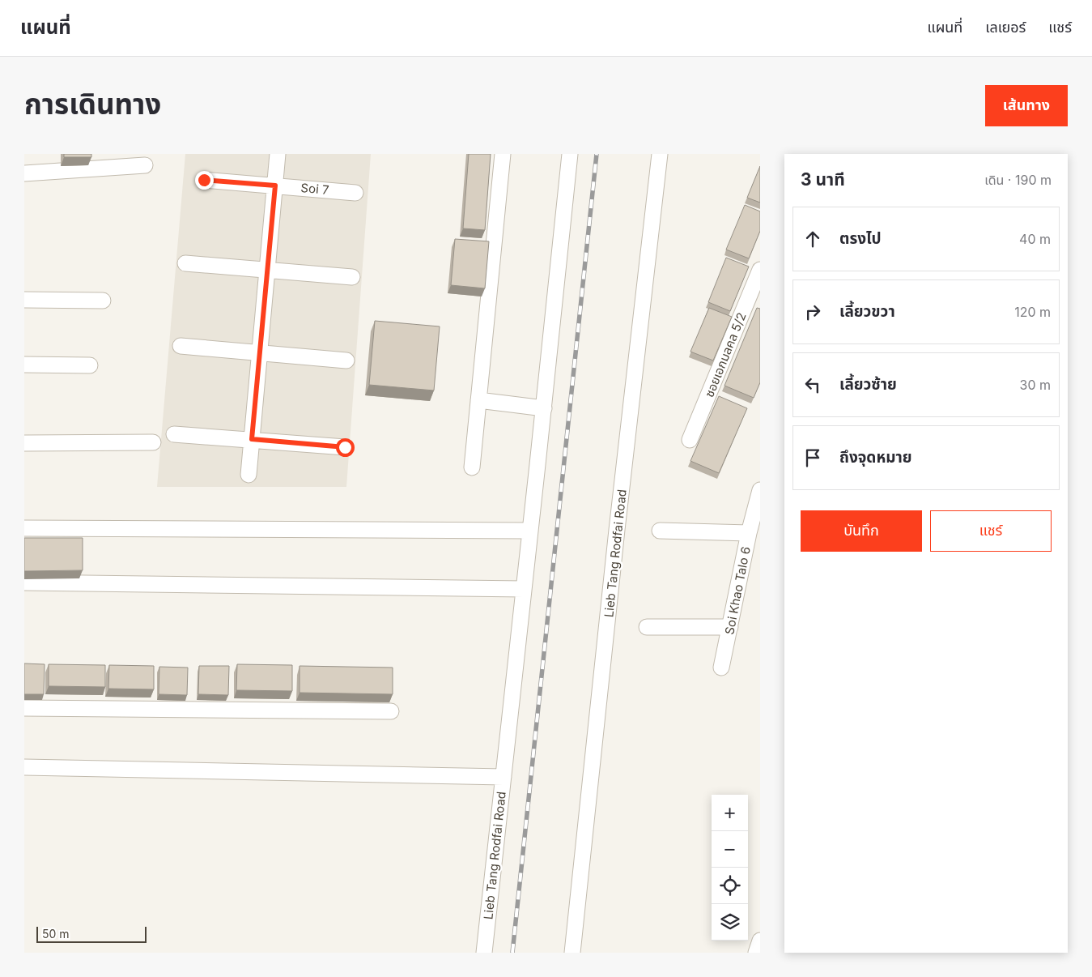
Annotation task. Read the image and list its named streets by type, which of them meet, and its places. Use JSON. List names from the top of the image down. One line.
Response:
{"streets":{"street":["Soi 7","ซอยเอกมลคล 5/2","Lieb Tang Rodfai Road","Soi Khao Talo 6"]},"scale_bar":"50 m","page":{"header":"แผนที่","nav":["แผนที่","เลเยอร์","แชร์"],"title":"การเดินทาง","buttons":["เส้นทาง",["บันทึก","แชร์"]],"heading":["3 นาที","เดิน · 190 m"],"list":[["ตรงไป","40 m"],["เลี้ยวขวา","120 m"],["เลี้ยวซ้าย","30 m"],"ถึงจุดหมาย"],"map_buttons":["+","−"],"scale":"50 m"}}
